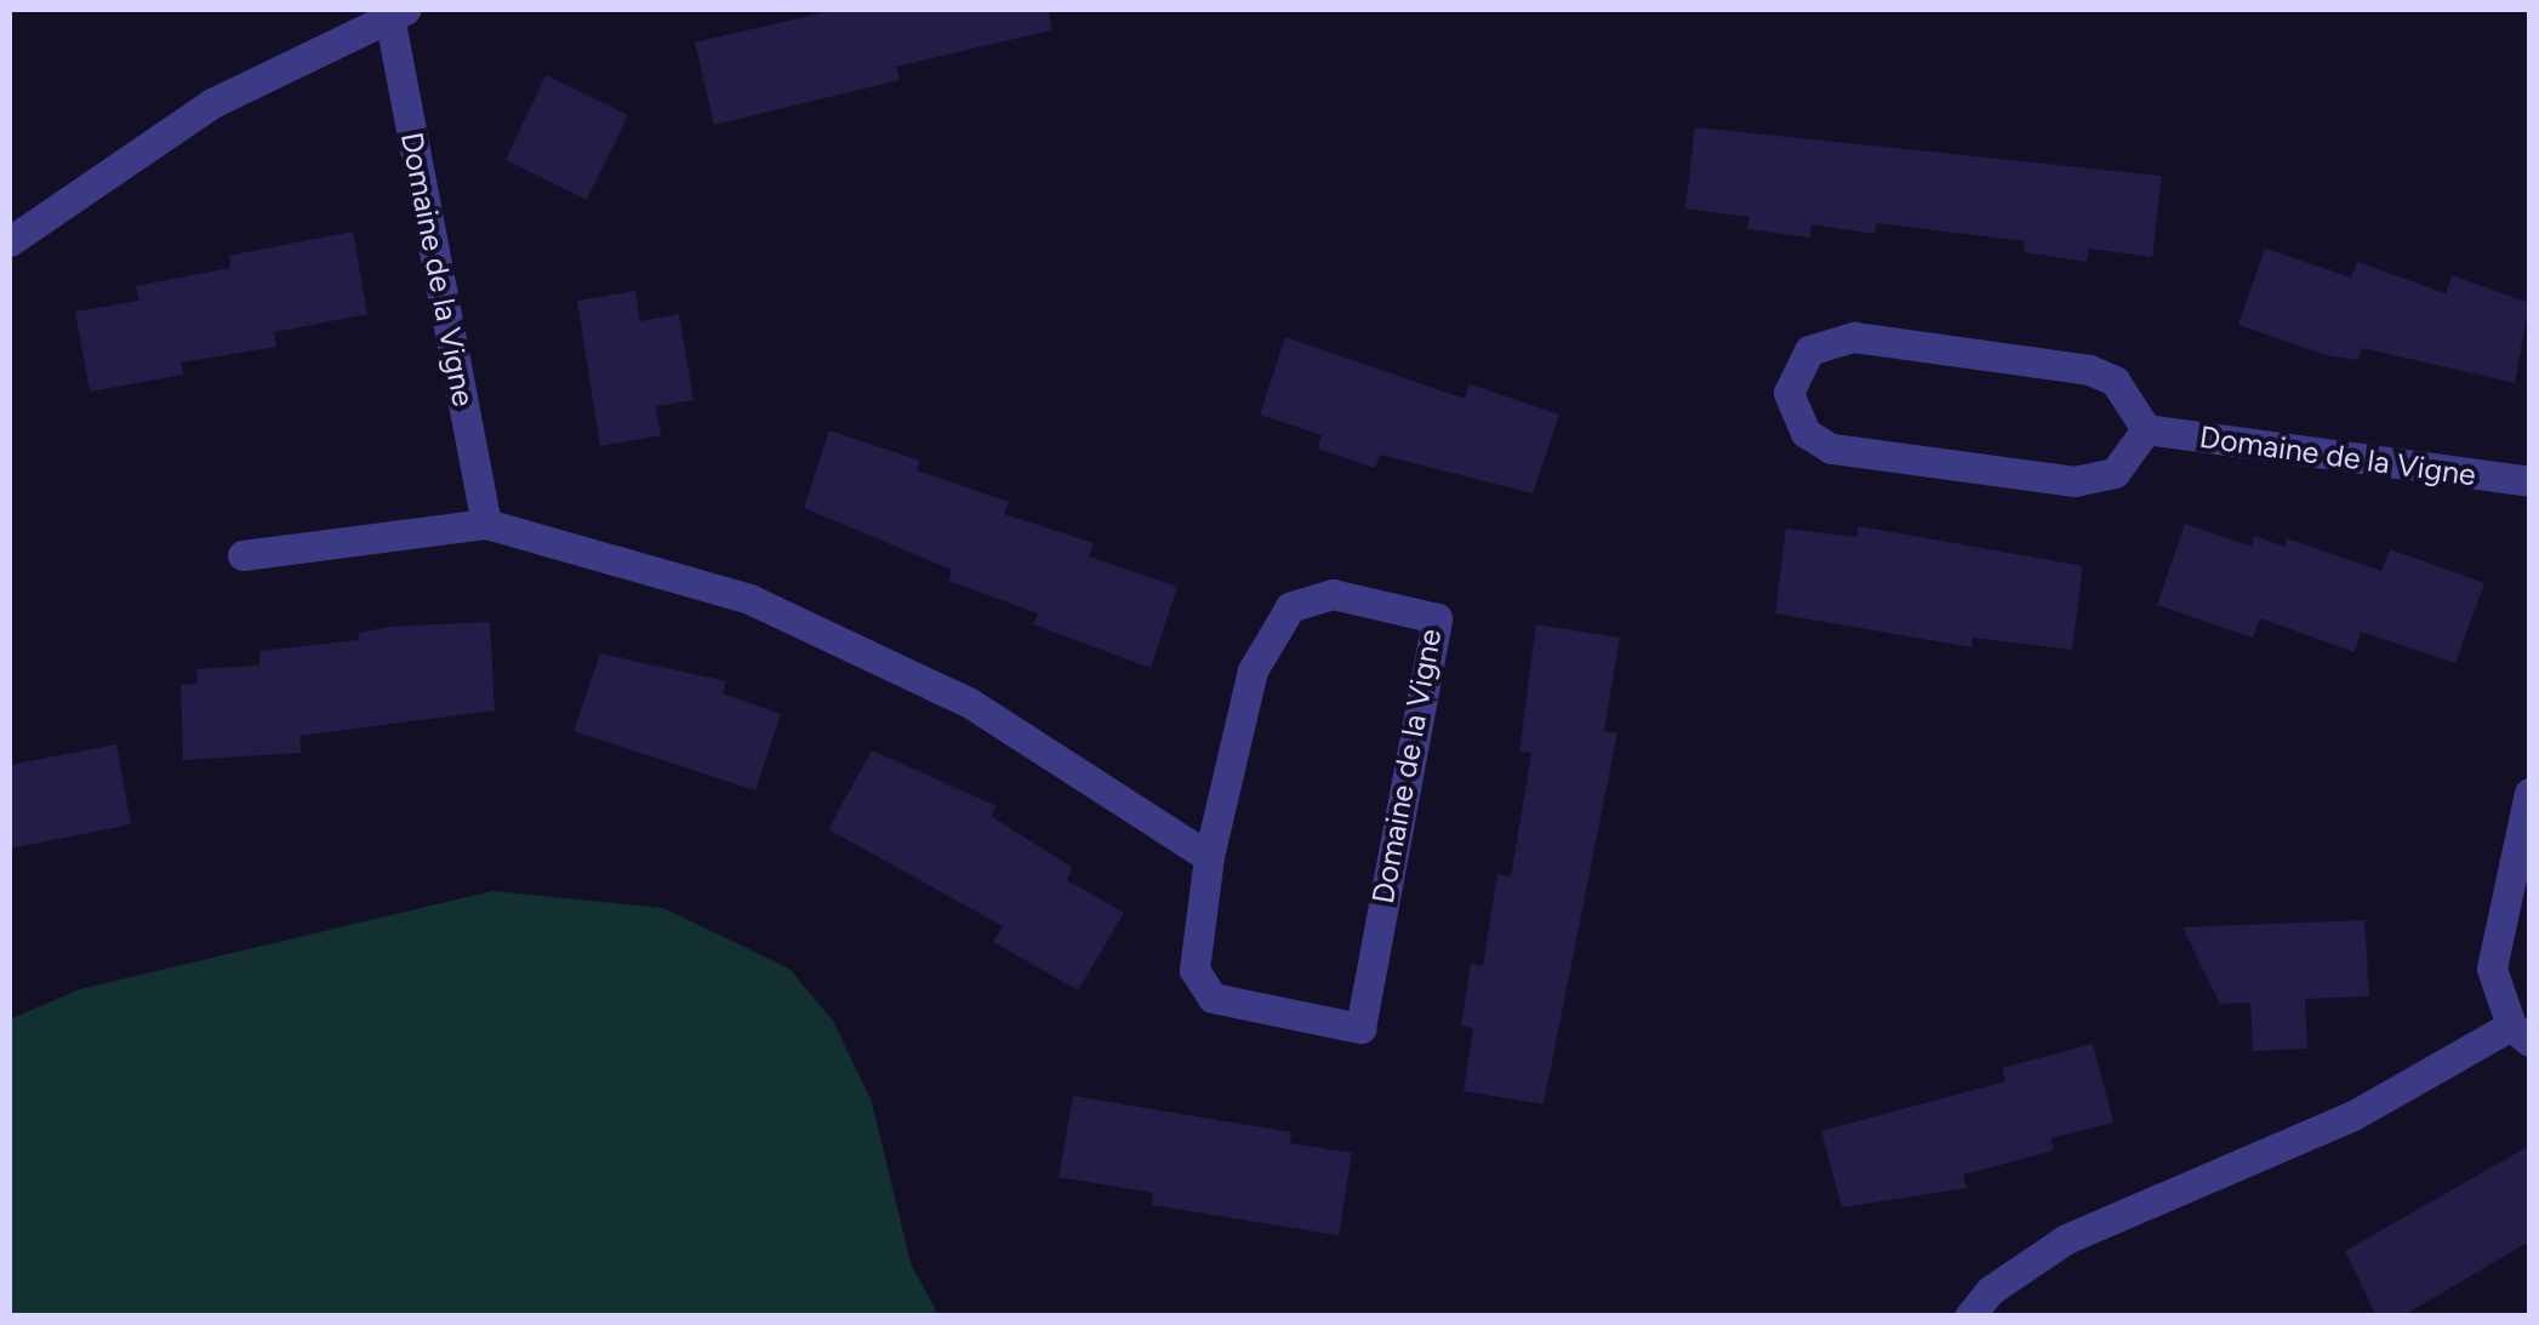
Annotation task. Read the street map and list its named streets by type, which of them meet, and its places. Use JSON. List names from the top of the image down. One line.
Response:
{"streets":{"street":["Domaine de la Vigne"]}}
